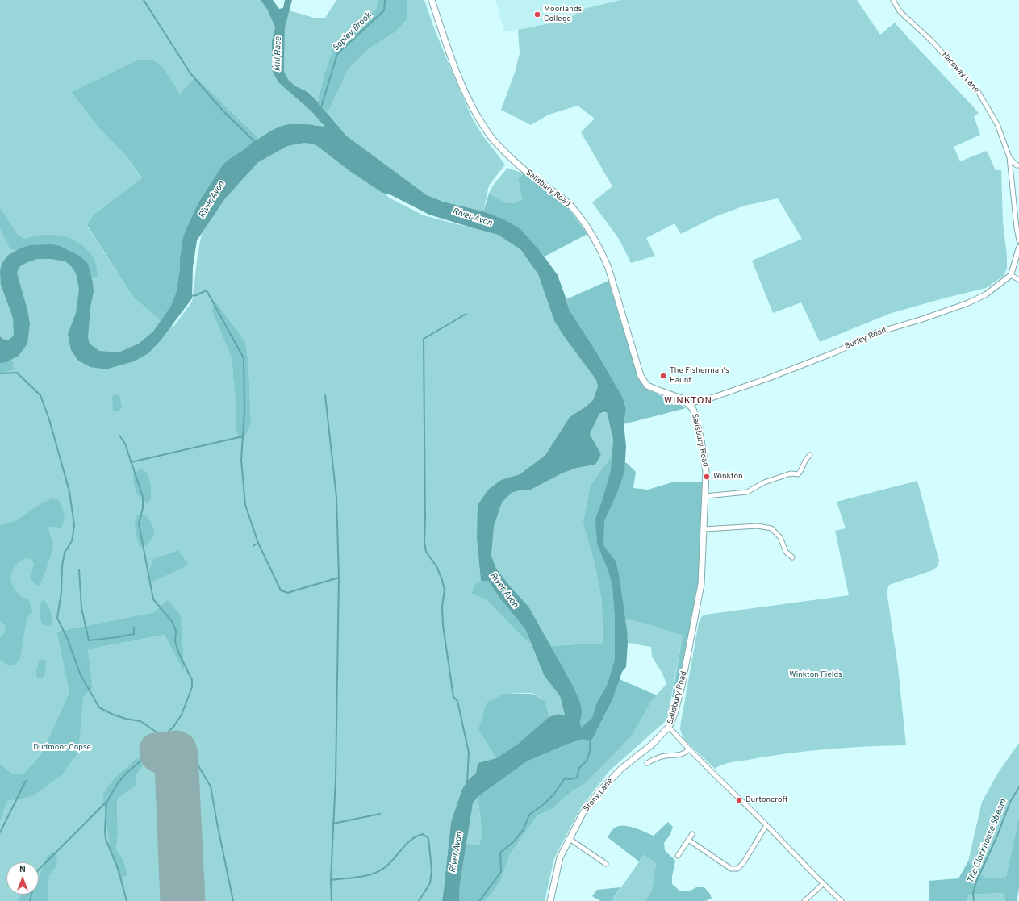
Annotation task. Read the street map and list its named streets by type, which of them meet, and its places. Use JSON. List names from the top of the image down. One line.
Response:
{"streets":{"main road":["Salisbury Road","Stony Lane"],"street":["Harpway Lane","Burley Road"]},"crossings":[["Salisbury Road","Burley Road"],["Salisbury Road","Stony Lane"]],"districts":["WINKTON"],"water":["Sopley Brook","Mill Race","River Avon","The Clockhouse Stream"],"parks":["Winkton Fields","Dudmoor Copse"],"places":["Moorlands College","The Fisherman's Haunt","Winkton","Burtoncroft"],"north":"top"}
